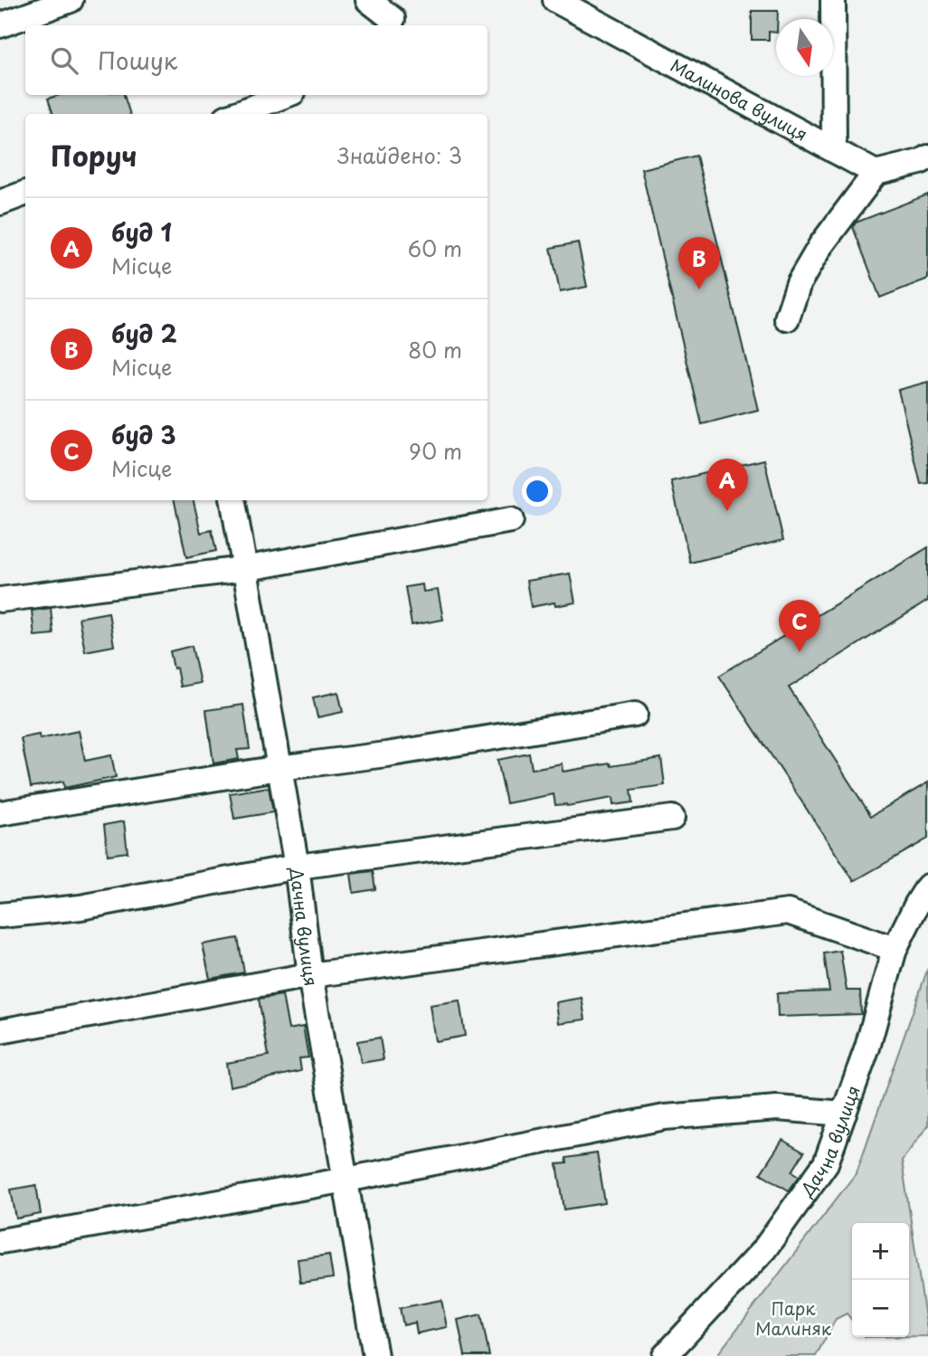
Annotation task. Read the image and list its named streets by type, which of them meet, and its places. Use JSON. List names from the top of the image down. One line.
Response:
{"streets":{"street":["Малинова вулиця","Дачна вулиця"]},"parks":["Парк Малиняк"],"north":"bottom","page":{"search":"Пошук","heading":["Поруч","Знайдено: 3"],"list":[{"mark":"A","name":"буд 1","note":"Місце","value":"60 m"},{"mark":"B","name":"буд 2","note":"Місце","value":"80 m"},{"mark":"C","name":"буд 3","note":"Місце","value":"90 m"}],"pins":["B","A","C"],"map_buttons":["+","−"]}}
